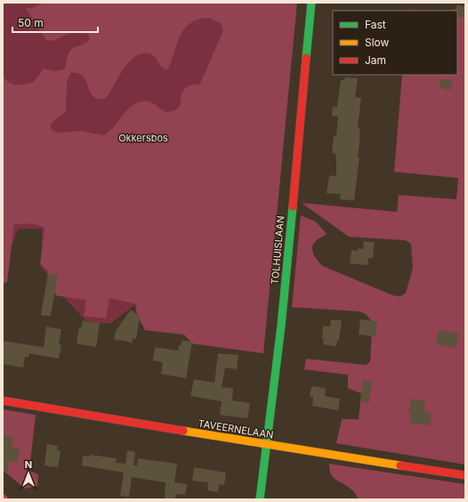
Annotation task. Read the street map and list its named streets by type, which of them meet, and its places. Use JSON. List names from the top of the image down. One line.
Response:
{"streets":{"street":["TOLHUISLAAN","TAVEERNELAAN"]},"crossings":[["TOLHUISLAAN","TAVEERNELAAN"]],"parks":["Okkersbos"],"legend":["Fast","Slow","Jam"],"scale_bar":"50 m","north":"top"}
